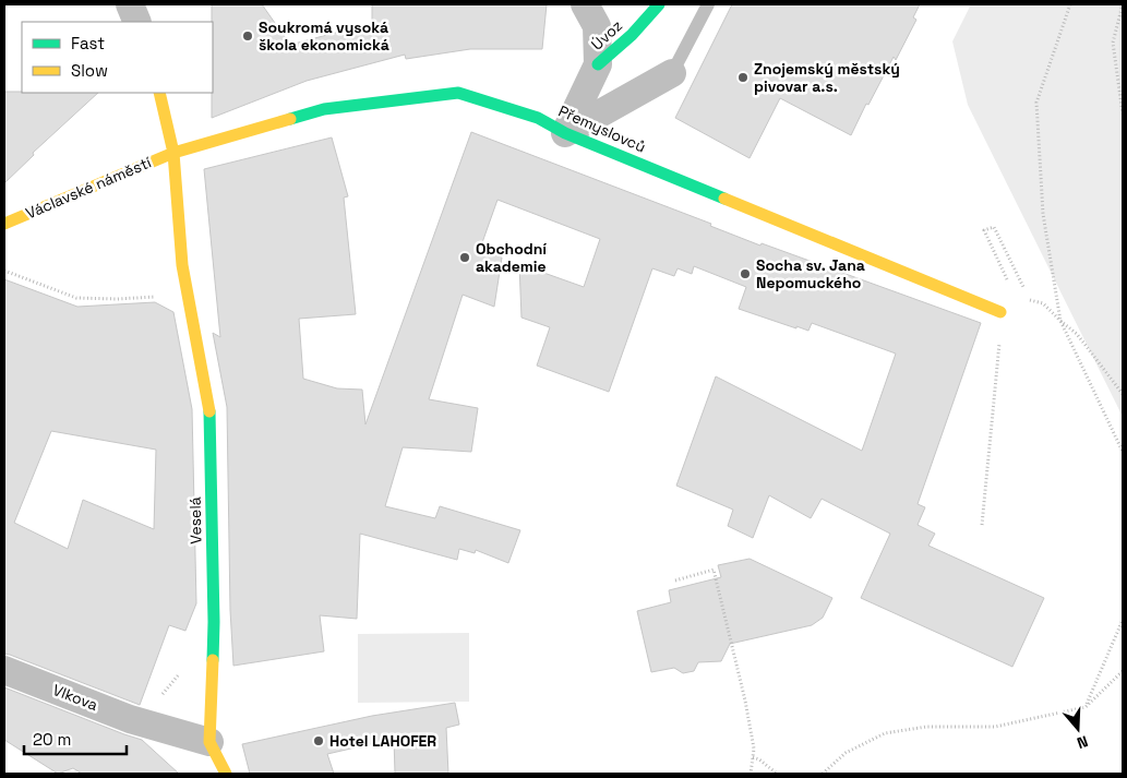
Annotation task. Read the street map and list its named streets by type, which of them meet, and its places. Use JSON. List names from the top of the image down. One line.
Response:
{"streets":{"street":["Úvoz","Přemyslovců","Václavské náměstí","Veselá","Vlkova"]},"crossings":[["Přemyslovců","Václavské náměstí"],["Václavské náměstí","Veselá"],["Veselá","Vlkova"]],"places":["Soukromá vysoká škola ekonomická","Znojemský městský pivovar a.s.","Obchodní akademie","Socha sv. Jana Nepomuckého","Hotel LAHOFER"],"legend":["Fast","Slow"],"scale_bar":"20 m","north":"bottom"}
